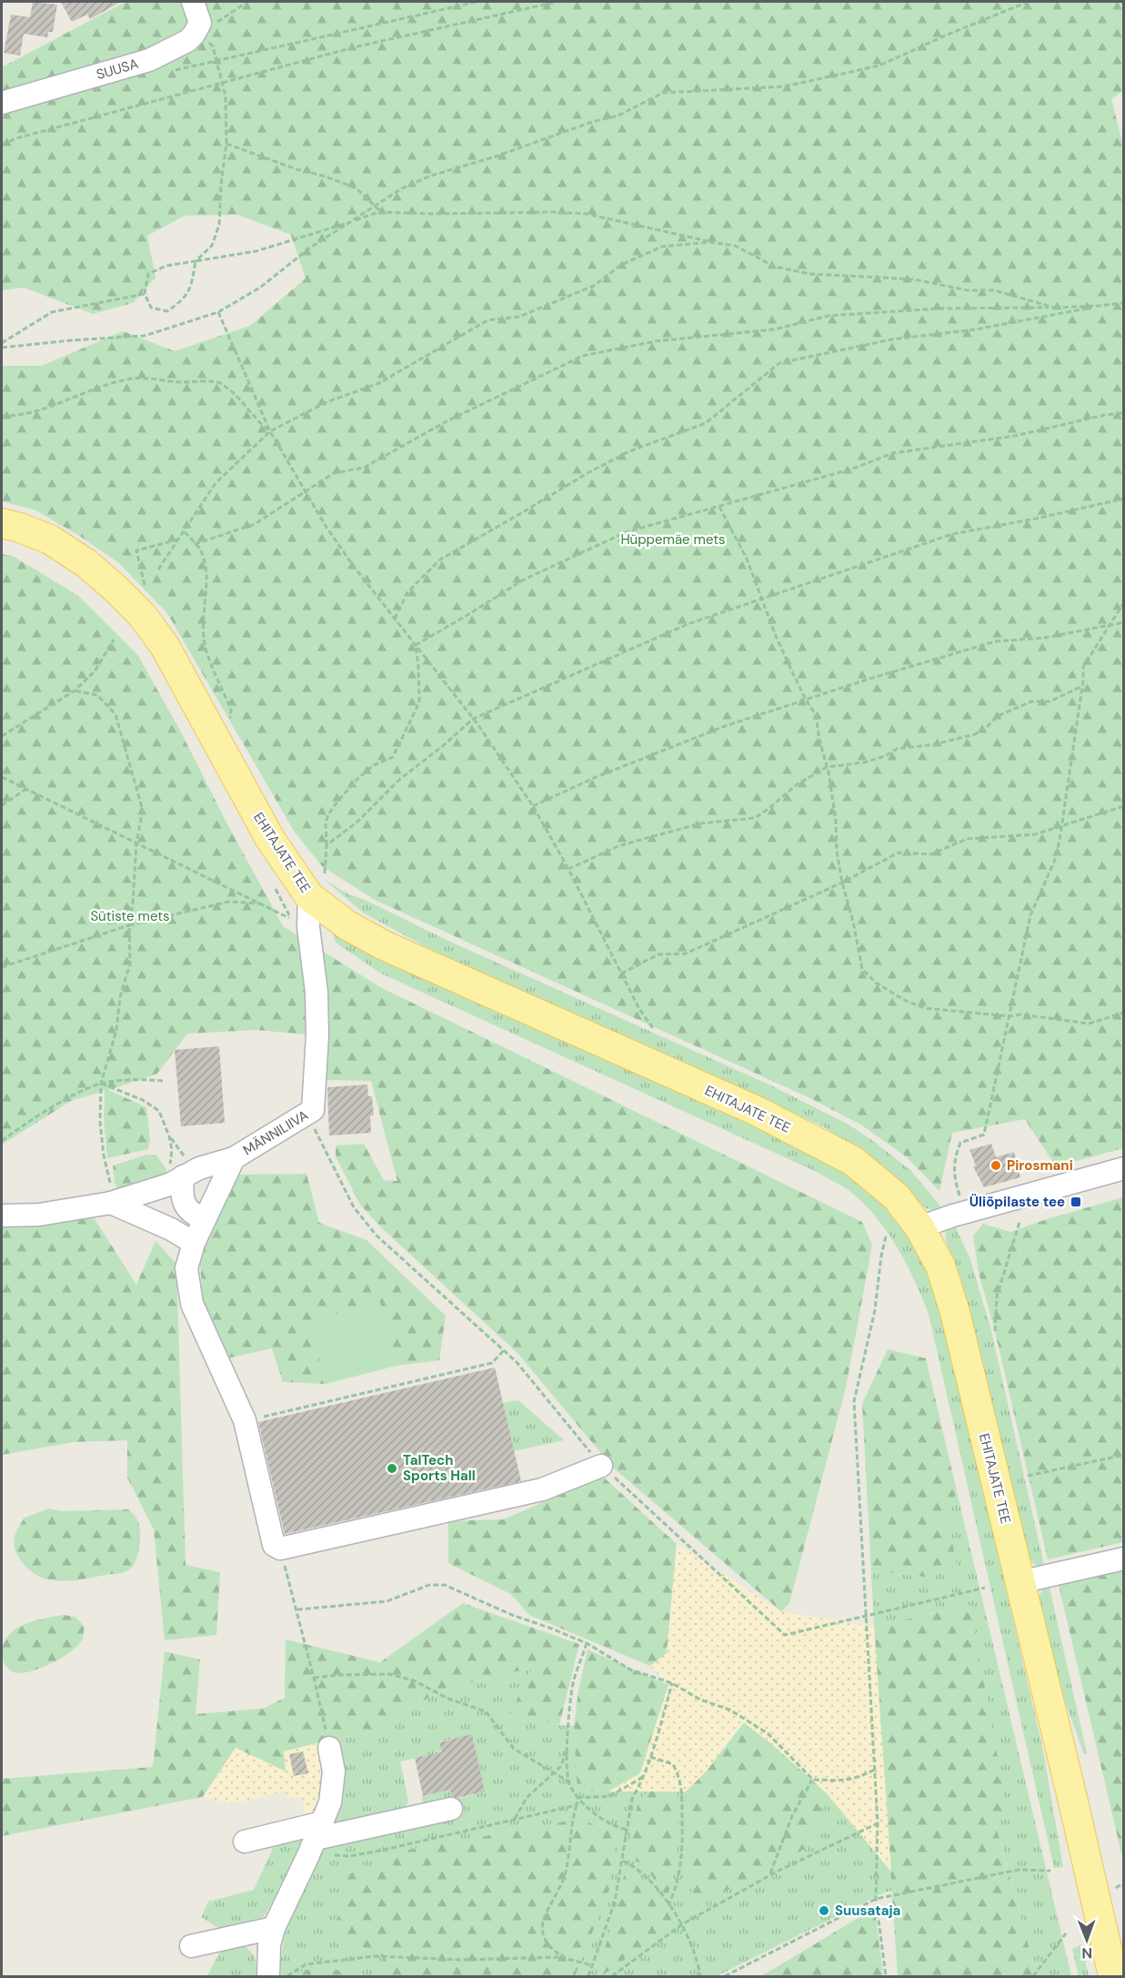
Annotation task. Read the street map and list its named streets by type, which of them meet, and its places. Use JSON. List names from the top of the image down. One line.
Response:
{"streets":{"main road":["EHITAJATE TEE"],"street":["SUUSA","MÄNNILIIVA"]},"crossings":[["EHITAJATE TEE","MÄNNILIIVA"]],"parks":["Hüppemäe mets","Sütiste mets"],"places":{"other":["Pirosmani","TalTech Sports Hall","Suusataja"],"transit":["Üliõpilaste tee"]},"north":"bottom"}
